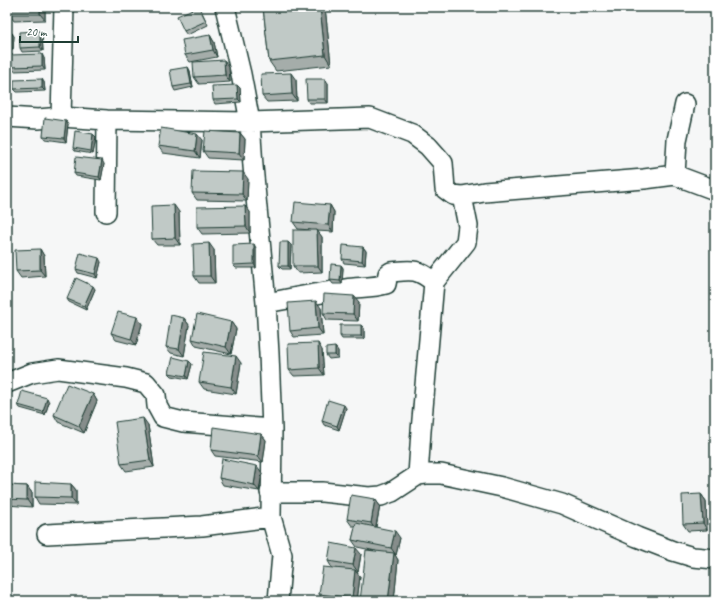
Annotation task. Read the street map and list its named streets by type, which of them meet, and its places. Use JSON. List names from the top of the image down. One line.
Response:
{"scale_bar":"20 m"}
